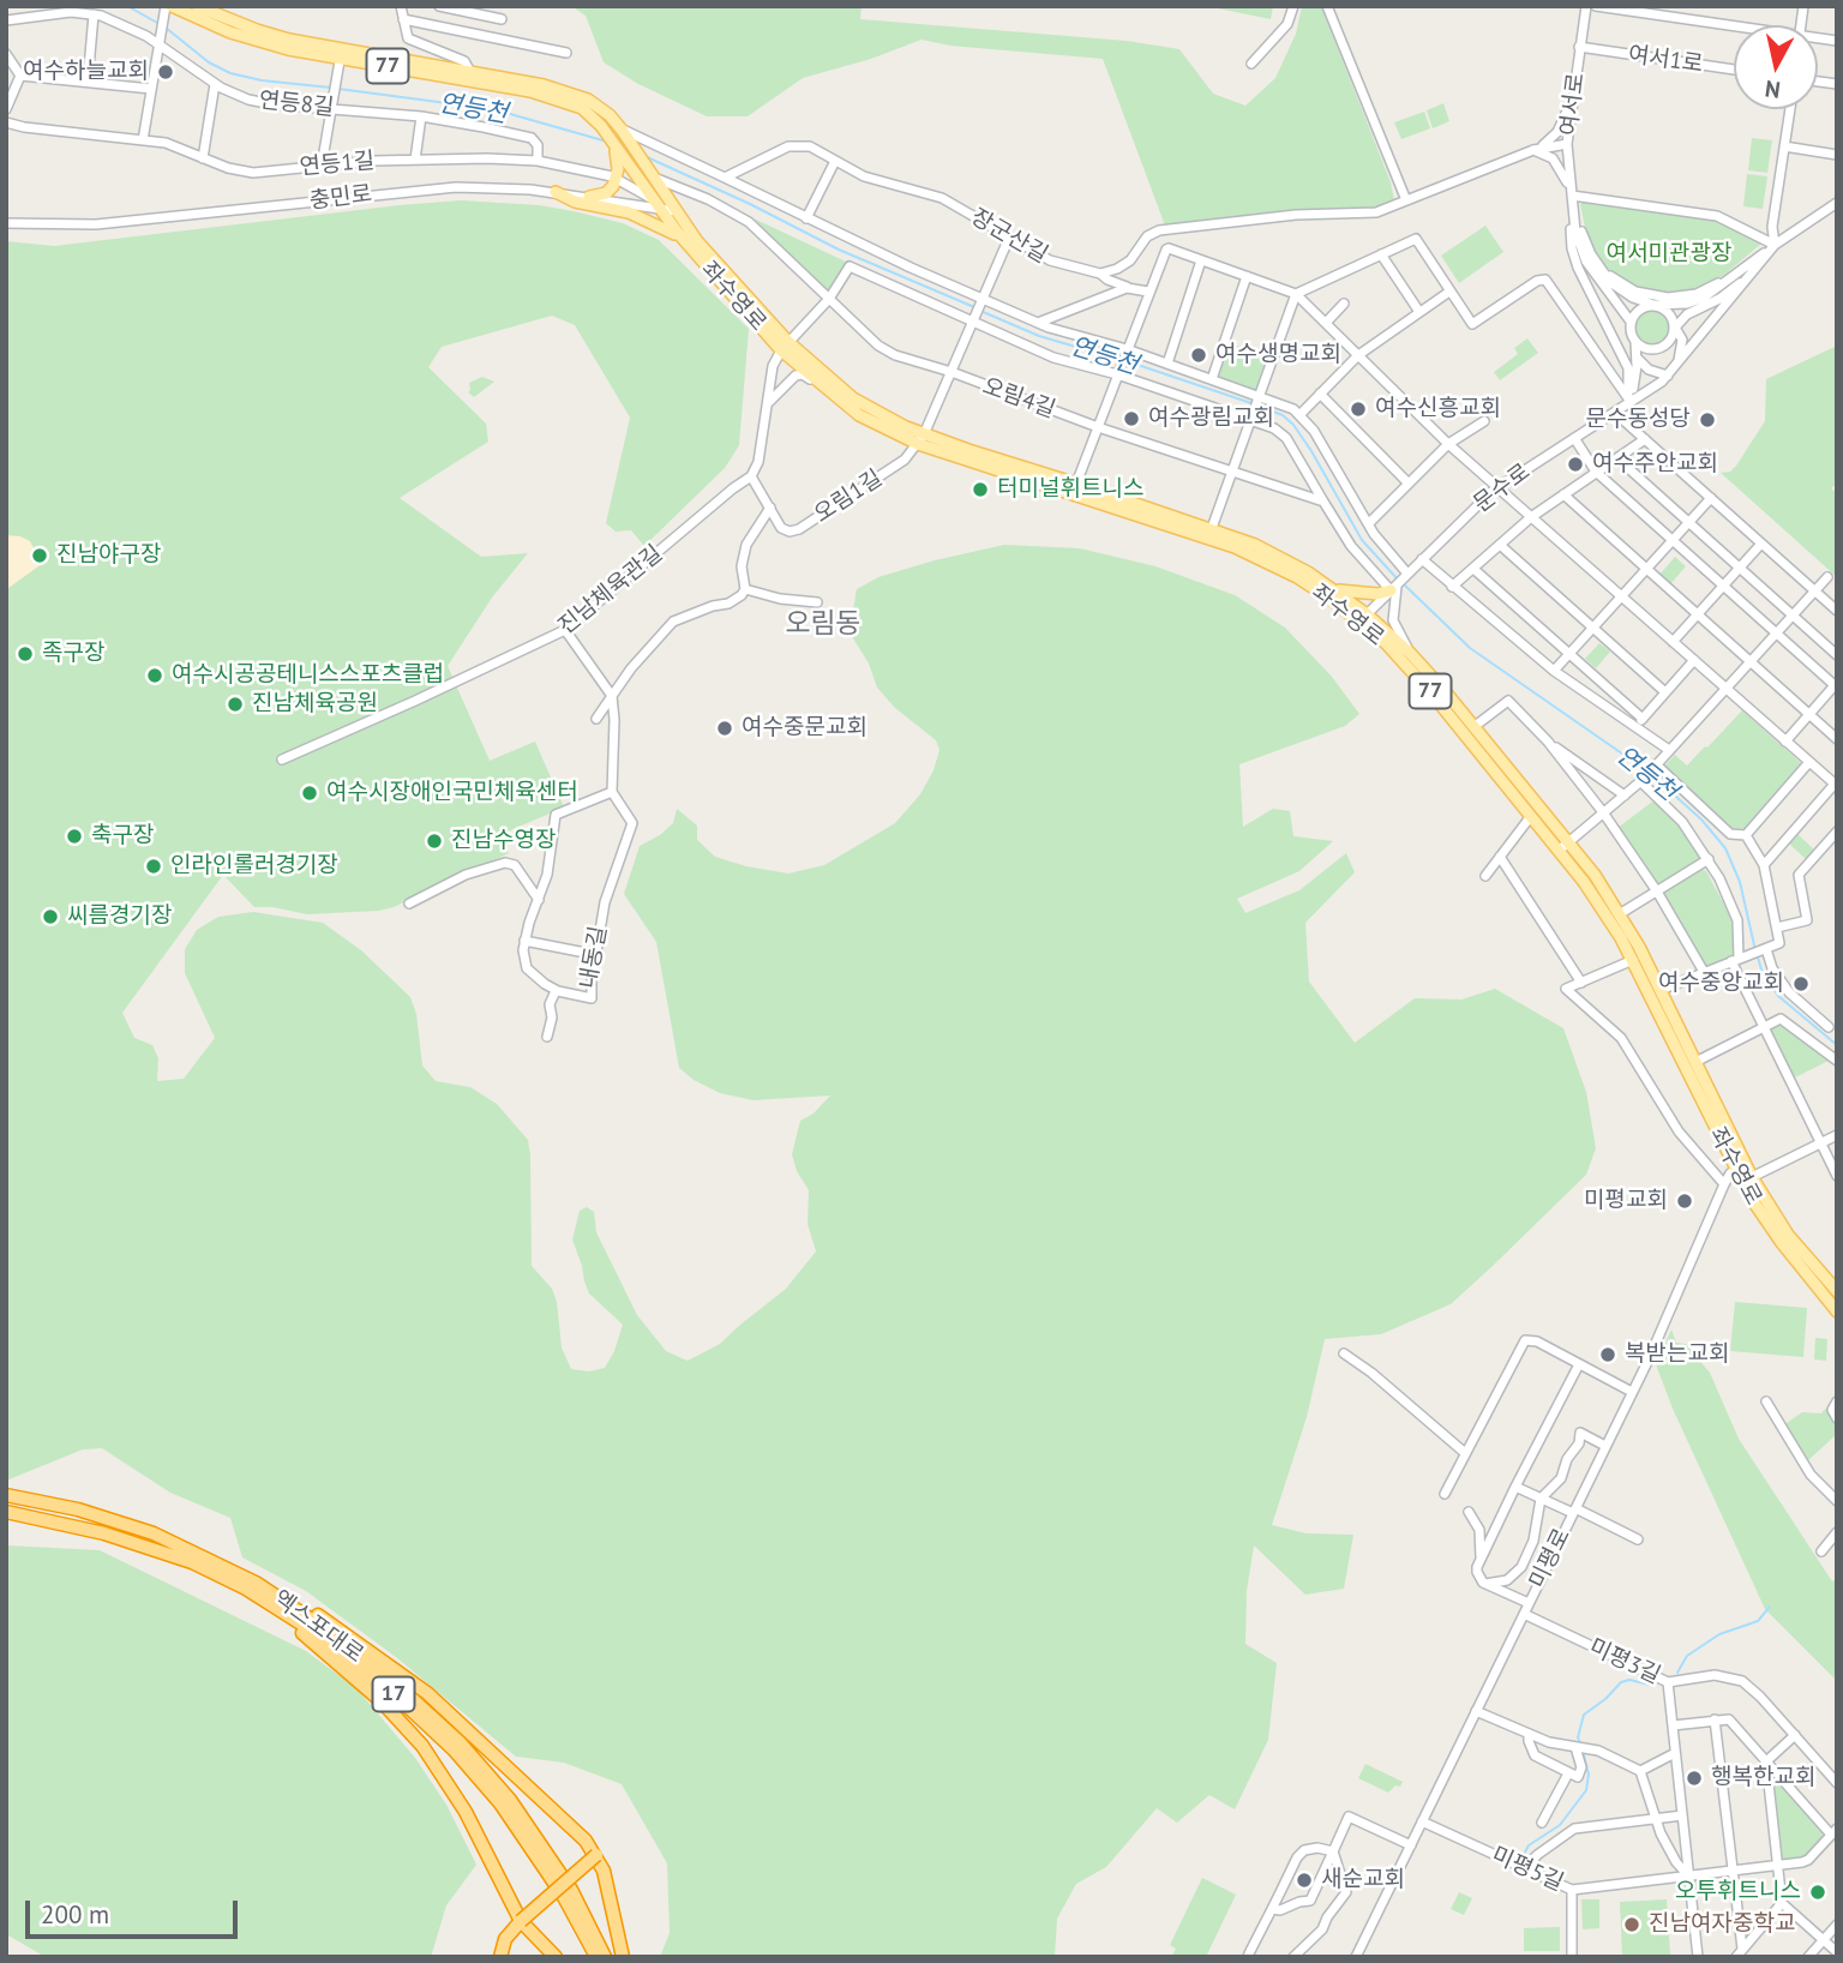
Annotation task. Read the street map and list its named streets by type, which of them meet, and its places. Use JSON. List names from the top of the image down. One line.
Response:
{"streets":{"highway":["엑스포대로","17"],"main road":["77","좌수영로"],"street":["여서1로","연등8길","여서로","연등1길","충민로","장군산길","오림4길","문수로","오림1길","진남체육관길","내동길","미평로","미평3길","미평5길"]},"crossings":[["여서1로","여서로"],["77","좌수영로"],["77","오림4길"],["연등8길","연등1길"],["연등1길","좌수영로"],["충민로","좌수영로"],["좌수영로","오림4길"],["좌수영로","오림1길"],["좌수영로","미평로"],["오림1길","진남체육관길"],["미평로","미평3길"],["미평로","미평5길"]],"districts":["오림동"],"water":["연등천"],"parks":["여서미관광장"],"places":["여수하늘교회","여수생명교회","여수신흥교회","여수광림교회","문수동성당","여수주안교회","터미널휘트니스","진남야구장","족구장","여수시공공테니스스포츠클럽","진남체육공원","여수중문교회","여수시장애인국민체육센터","축구장","진남수영장","인라인롤러경기장","씨름경기장","여수중앙교회","미평교회","복받는교회","행복한교회","새순교회","오투휘트니스","진남여자중학교"],"scale_bar":"200 m","north":"bottom"}
